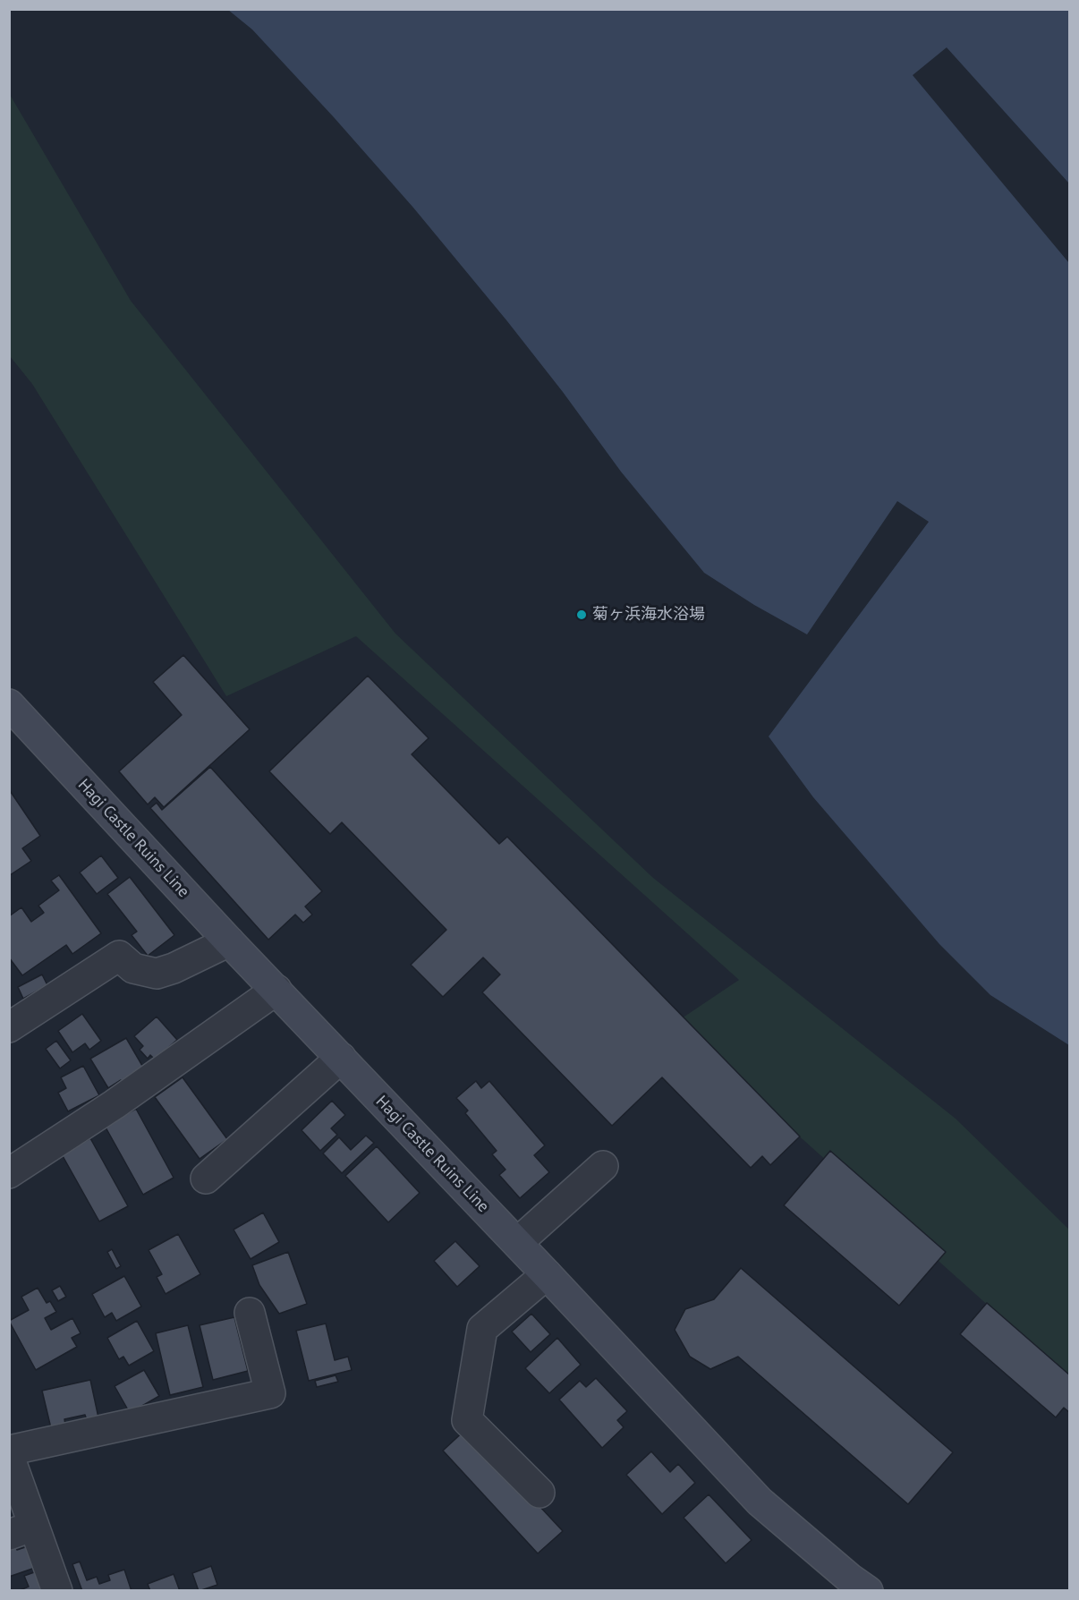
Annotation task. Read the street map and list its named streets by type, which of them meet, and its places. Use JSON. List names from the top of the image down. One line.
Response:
{"streets":{"main road":["Hagi Castle Ruins Line"]},"places":["菊ヶ浜海水浴場"]}
